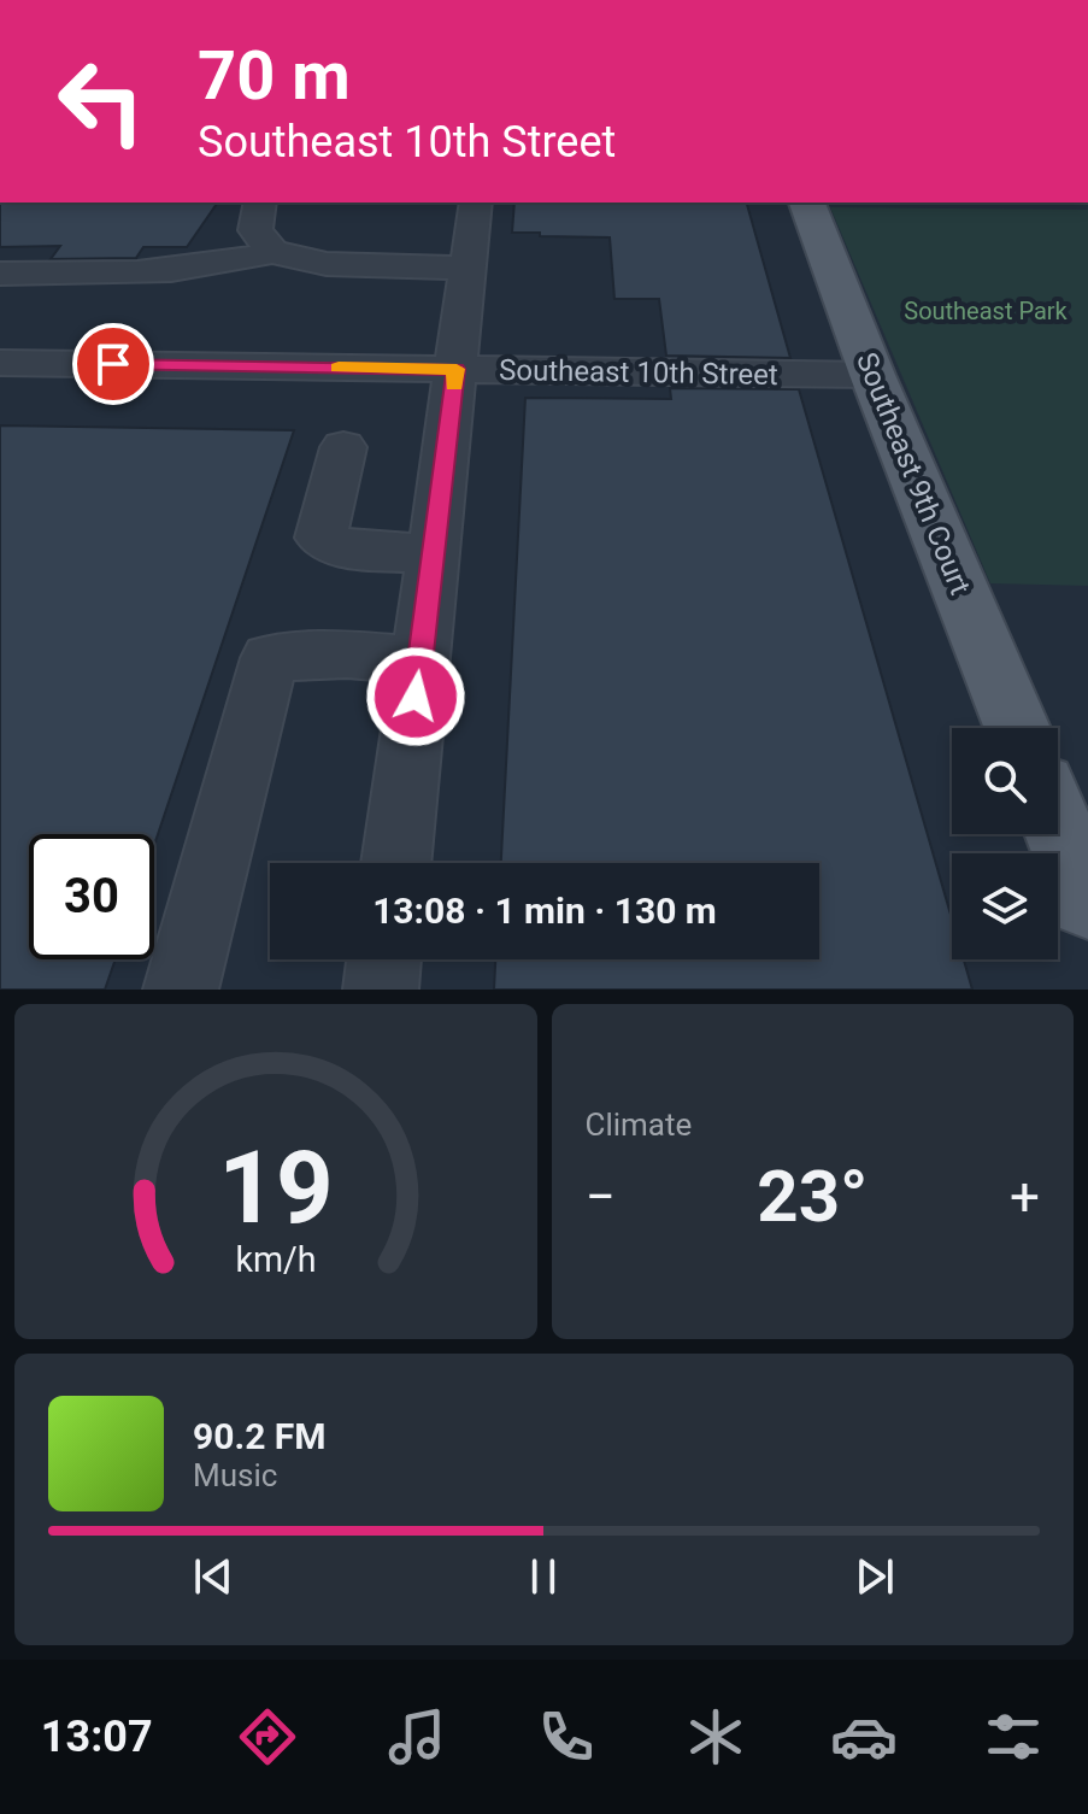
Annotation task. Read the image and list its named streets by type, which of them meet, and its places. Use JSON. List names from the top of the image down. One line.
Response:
{"streets":{"main road":["Southeast 9th Court"],"street":["Southeast 10th Street"]},"crossings":[["Southeast 10th Street","Southeast 9th Court"]],"parks":["Southeast Park"],"page":{"turn":["70 m","Southeast 10th Street"],"limit":"30","trip":"13:08 · 1 min · 130 m","tile":"Climate","heat":["−","23°","+"],"song":["90.2 FM","Music"],"tabs":"13:07","gauge":["19","km/h"]}}
